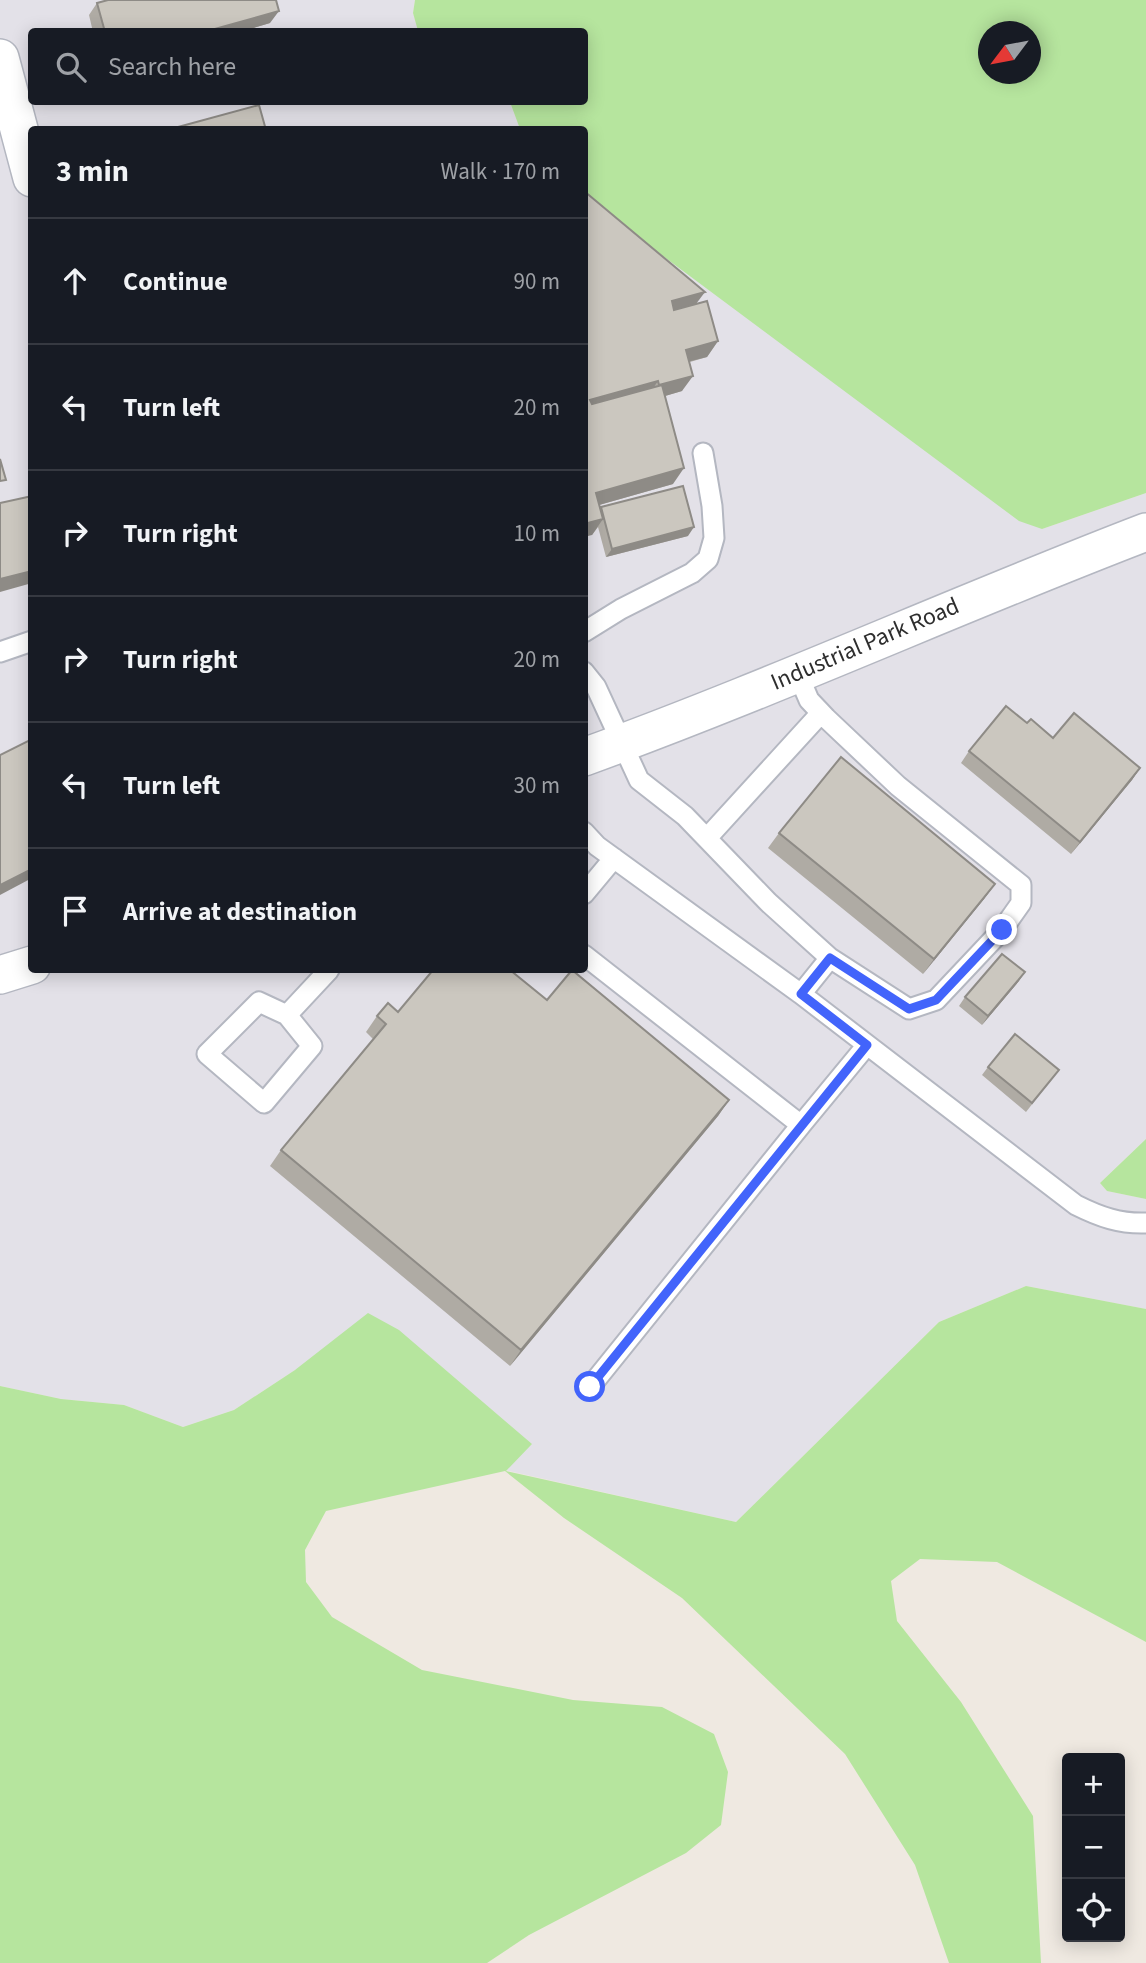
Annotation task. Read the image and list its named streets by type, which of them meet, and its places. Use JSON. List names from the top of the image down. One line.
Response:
{"streets":{"street":["Industrial Park Road"]},"north":"bottom left","page":{"search":"Search here","heading":["3 min","Walk · 170 m"],"list":[["Continue","90 m"],["Turn left","20 m"],["Turn right","10 m"],["Turn right","20 m"],["Turn left","30 m"],"Arrive at destination"],"map_buttons":["+","−"]}}
